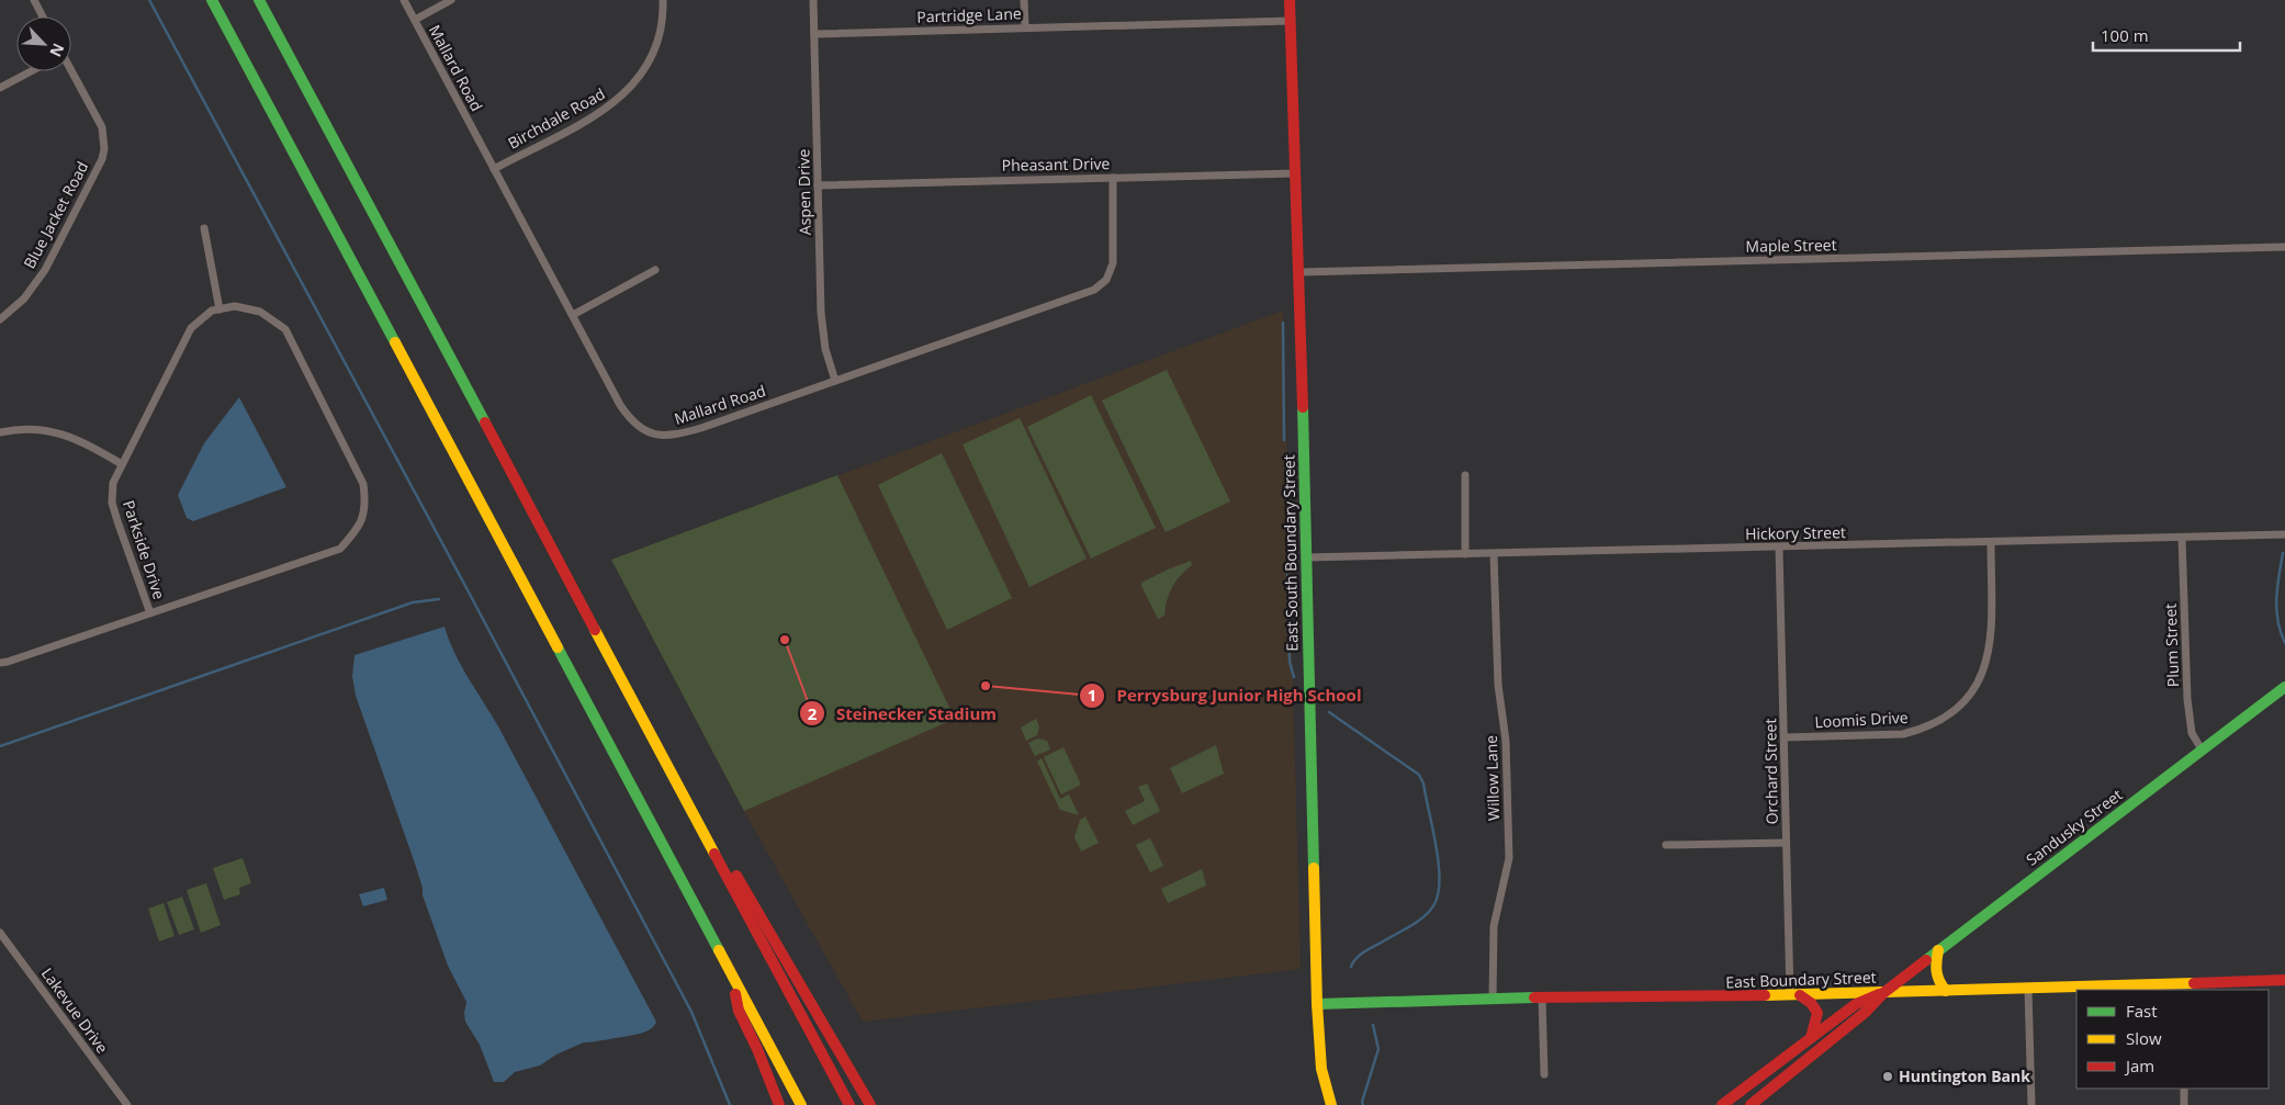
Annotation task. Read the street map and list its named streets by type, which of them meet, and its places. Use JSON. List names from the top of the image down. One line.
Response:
{"streets":{"main road":["East South Boundary Street","Sandusky Street","East Boundary Street"],"street":["Partridge Lane","Mallard Road","Birchdale Road","Pheasant Drive","Aspen Drive","Blue Jacket Road","Maple Street","Hickory Street","Parkside Drive","Plum Street","Loomis Drive","Orchard Street","Willow Lane","Lakevue Drive"]},"crossings":[["Partridge Lane","Aspen Drive"],["Partridge Lane","East South Boundary Street"],["Mallard Road","Birchdale Road"],["Mallard Road","Pheasant Drive"],["Mallard Road","Aspen Drive"],["Pheasant Drive","Aspen Drive"],["Pheasant Drive","East South Boundary Street"],["Maple Street","East South Boundary Street"],["Hickory Street","East South Boundary Street"],["Hickory Street","Plum Street"],["Hickory Street","Loomis Drive"],["Hickory Street","Orchard Street"],["Hickory Street","Willow Lane"],["East South Boundary Street","East Boundary Street"],["Plum Street","Sandusky Street"],["Loomis Drive","Orchard Street"],["Orchard Street","East Boundary Street"],["Willow Lane","East Boundary Street"],["Sandusky Street","East Boundary Street"]],"places":["Steinecker Stadium","Perrysburg Junior High School","Huntington Bank"],"legend":["Fast","Slow","Jam"],"scale_bar":"100 m","north":"bottom right"}
